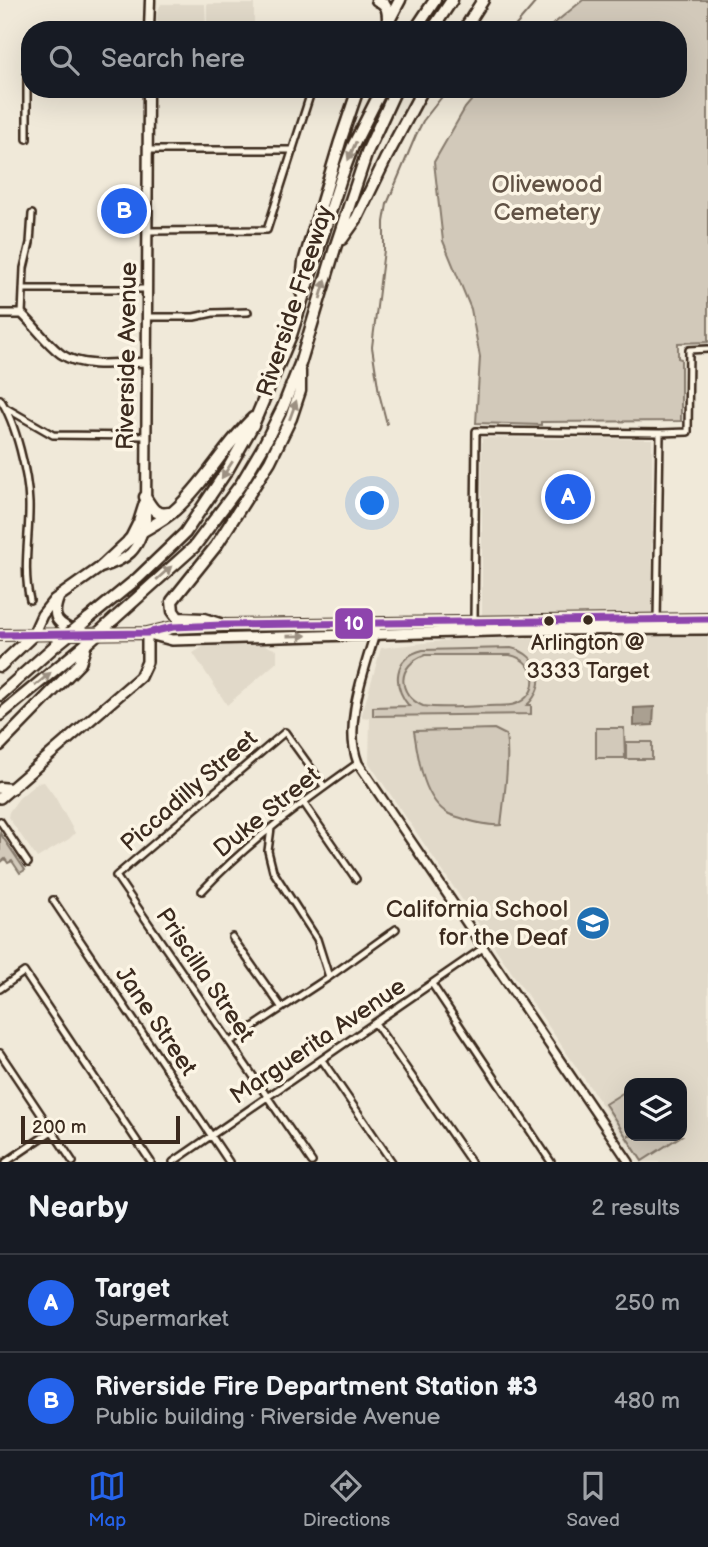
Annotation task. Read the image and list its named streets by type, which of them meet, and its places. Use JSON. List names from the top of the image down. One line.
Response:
{"streets":{"highway":["Riverside Freeway"],"main road":["Riverside Avenue"],"street":["Piccadilly Street","Duke Street","Priscilla Street","Jane Street","Marguerita Avenue"]},"crossings":[["Piccadilly Street","Duke Street"],["Piccadilly Street","Priscilla Street"],["Priscilla Street","Marguerita Avenue"],["Jane Street","Marguerita Avenue"]],"parks":["Olivewood Cemetery"],"places":{"other":["Arlington @ 3333 Target"],"school or university":["California School for the Deaf"]},"lines":["transit line 10"],"scale_bar":"200 m","page":{"search":"Search here","pins":["B","A"],"scale":"200 m","heading":["Nearby","2 results"],"list":[{"mark":"A","name":"Target","note":"Supermarket","value":"250 m"},{"mark":"B","name":"Riverside Fire Department Station #3","note":"Public building · Riverside Avenue","value":"480 m"}],"nav":["Map","Directions","Saved"]}}
